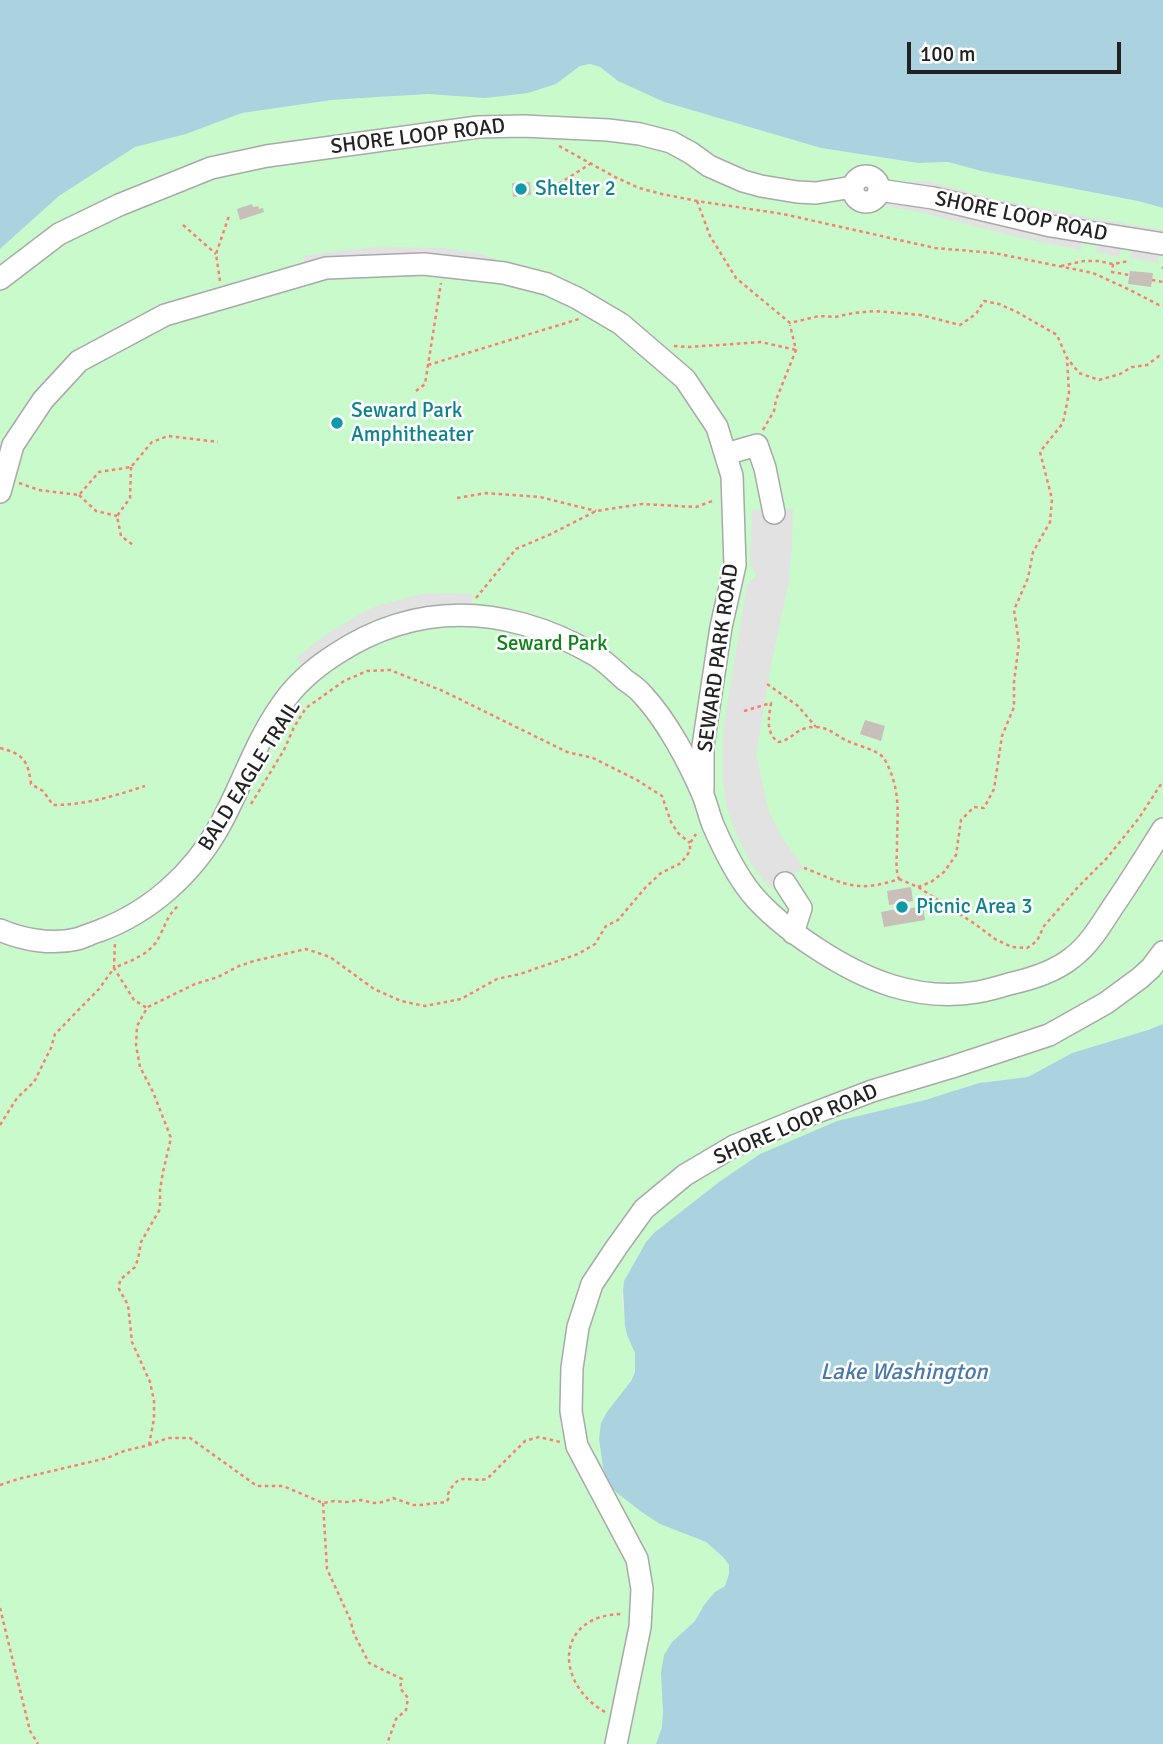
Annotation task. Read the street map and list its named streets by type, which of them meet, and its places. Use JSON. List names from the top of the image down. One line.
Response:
{"streets":{"street":["SHORE LOOP ROAD","SEWARD PARK ROAD"],"path":["BALD EAGLE TRAIL"]},"water":["Lake Washington"],"parks":["Seward Park"],"places":["Shelter 2","Seward Park Amphitheater","Picnic Area 3"],"scale_bar":"100 m"}
